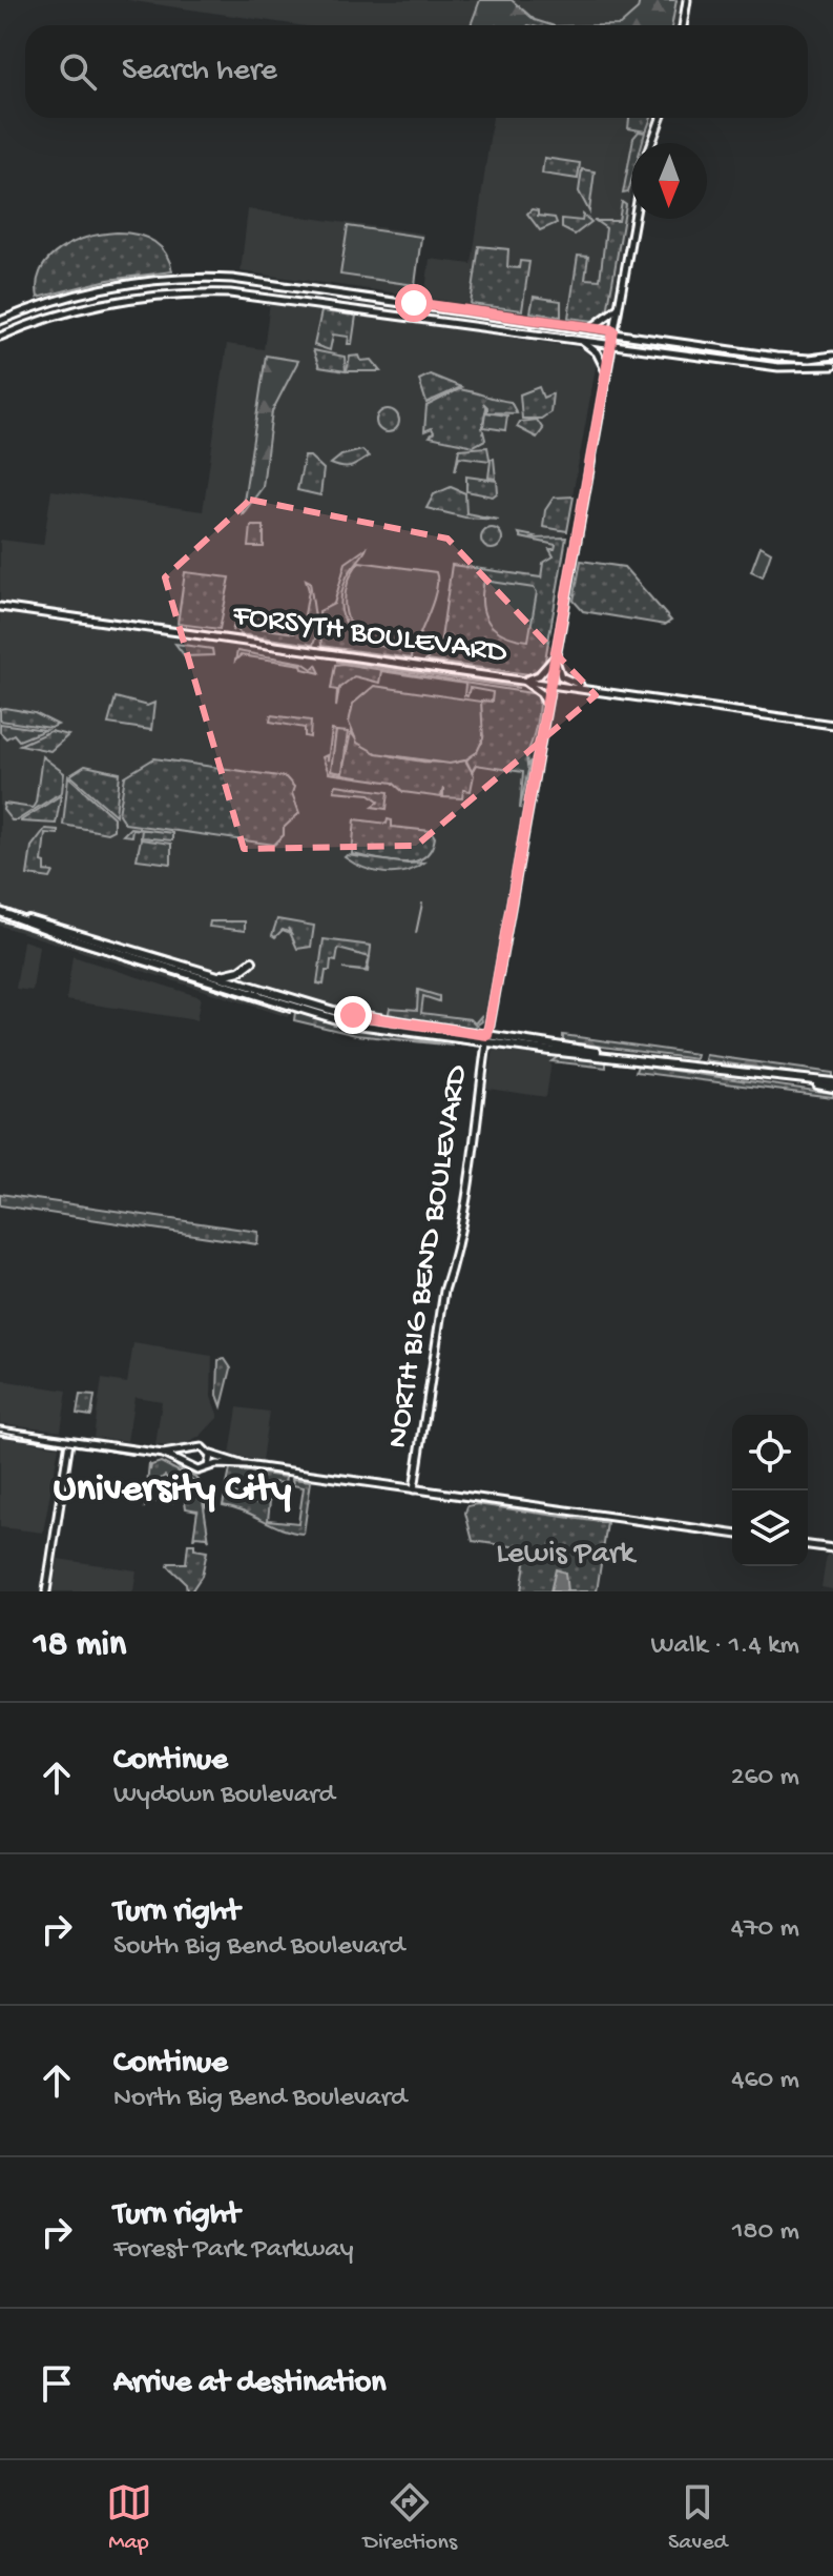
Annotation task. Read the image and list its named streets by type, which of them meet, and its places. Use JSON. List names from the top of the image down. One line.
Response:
{"streets":{"main road":["FORSYTH BOULEVARD","NORTH BIG BEND BOULEVARD"]},"crossings":[["FORSYTH BOULEVARD","NORTH BIG BEND BOULEVARD"]],"districts":["University City"],"parks":["Lewis Park"],"north":"bottom","page":{"search":"Search here","heading":["18 min","Walk · 1.4 km"],"list":[["Continue","Wydown Boulevard","260 m"],["Turn right","South Big Bend Boulevard","470 m"],["Continue","North Big Bend Boulevard","460 m"],["Turn right","Forest Park Parkway","180 m"],"Arrive at destination"],"nav":["Map","Directions","Saved"]}}
